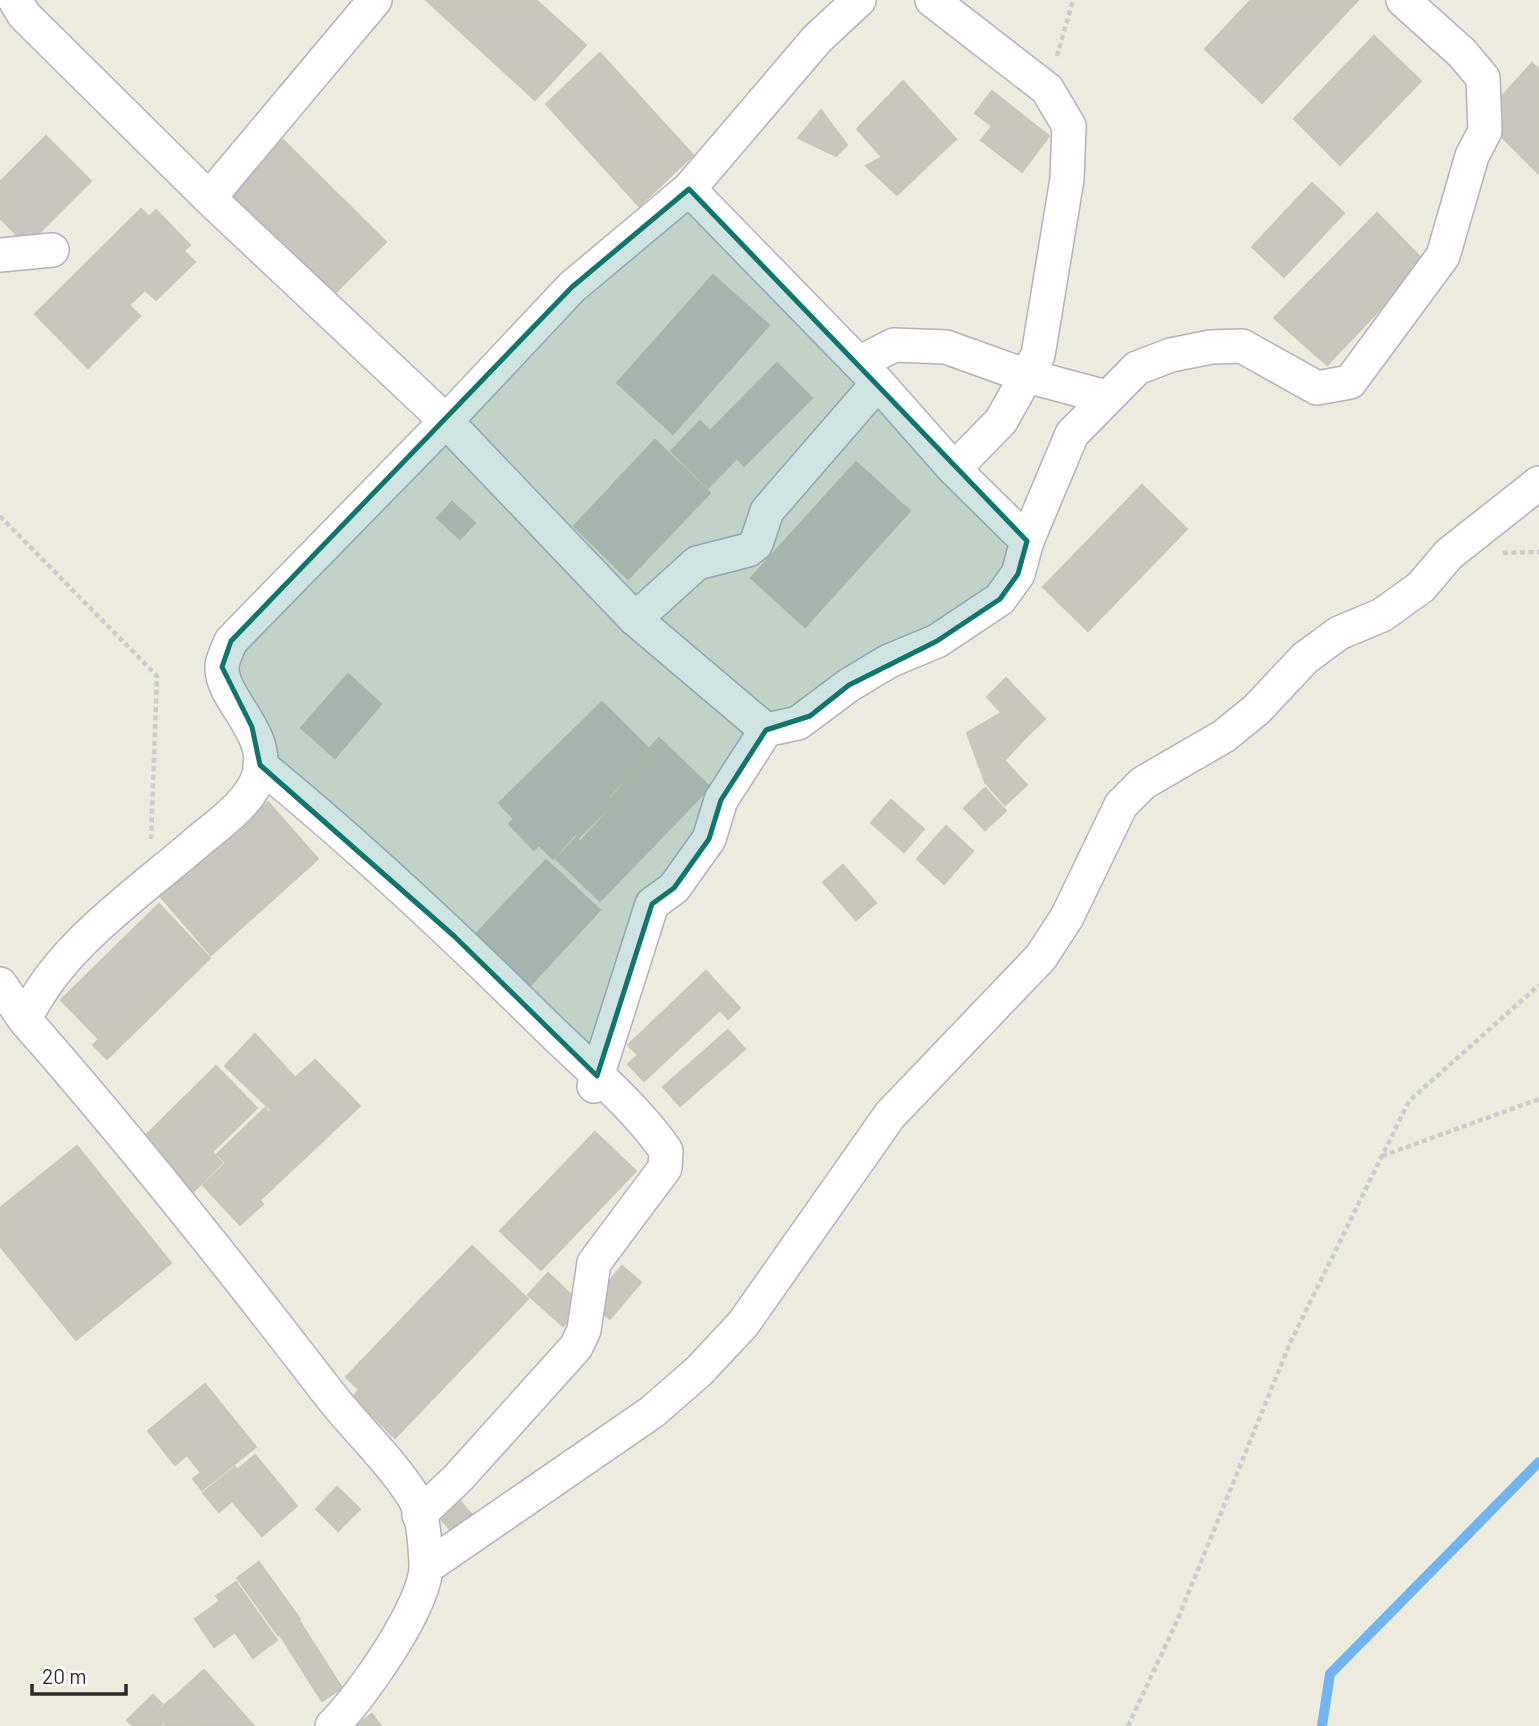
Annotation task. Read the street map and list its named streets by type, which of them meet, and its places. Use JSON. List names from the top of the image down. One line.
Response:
{"scale_bar":"20 m"}
